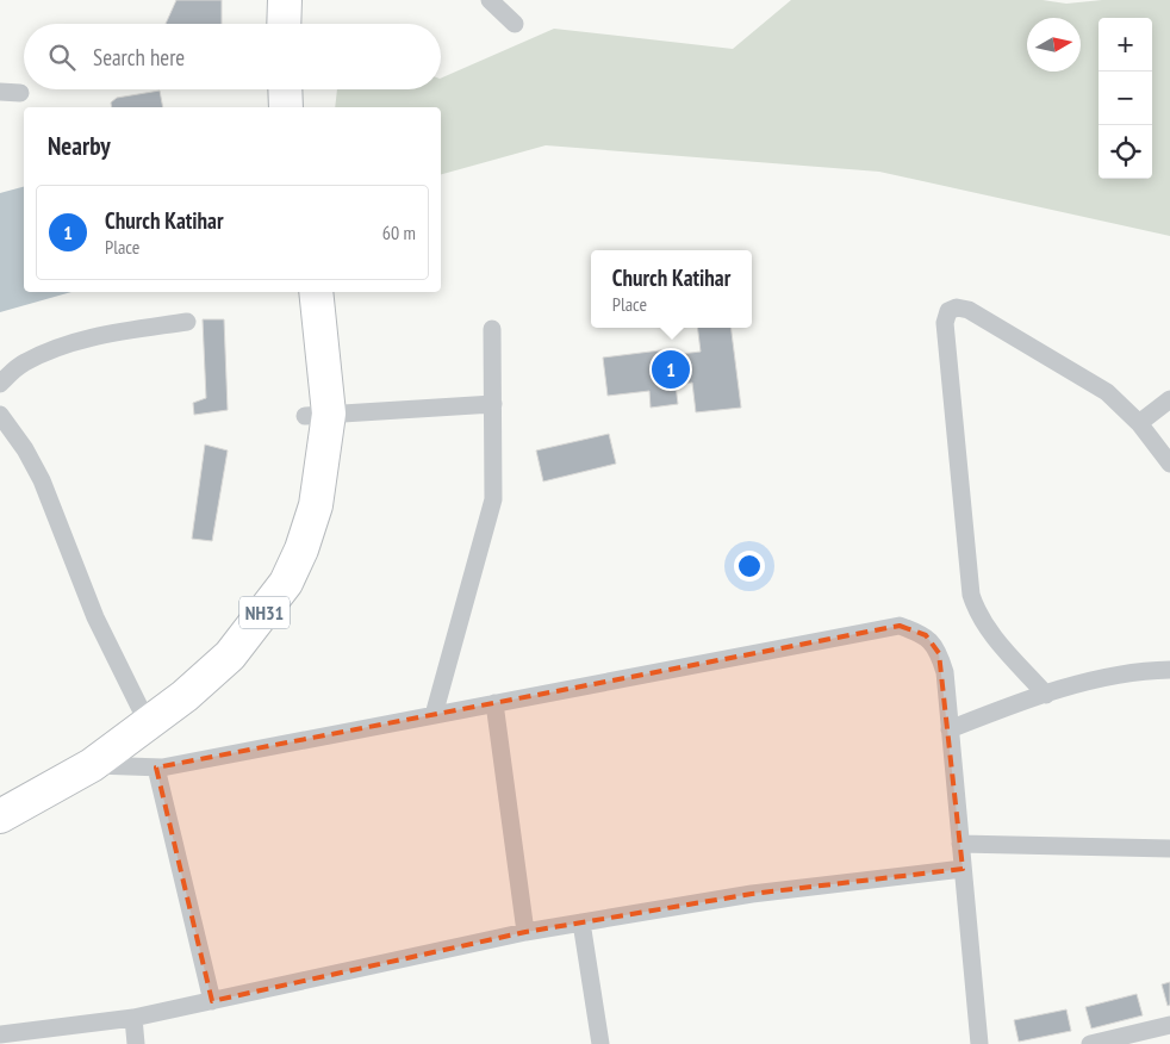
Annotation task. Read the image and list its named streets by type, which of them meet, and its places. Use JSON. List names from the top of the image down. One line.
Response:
{"streets":{"highway":["NH31"]},"north":"right","page":{"map_buttons":["+","−"],"search":"Search here","heading":"Nearby","list":[{"mark":"1","name":"Church Katihar","note":"Place","value":"60 m"}],"popup":["Church Katihar","Place"],"pins":"1"}}
